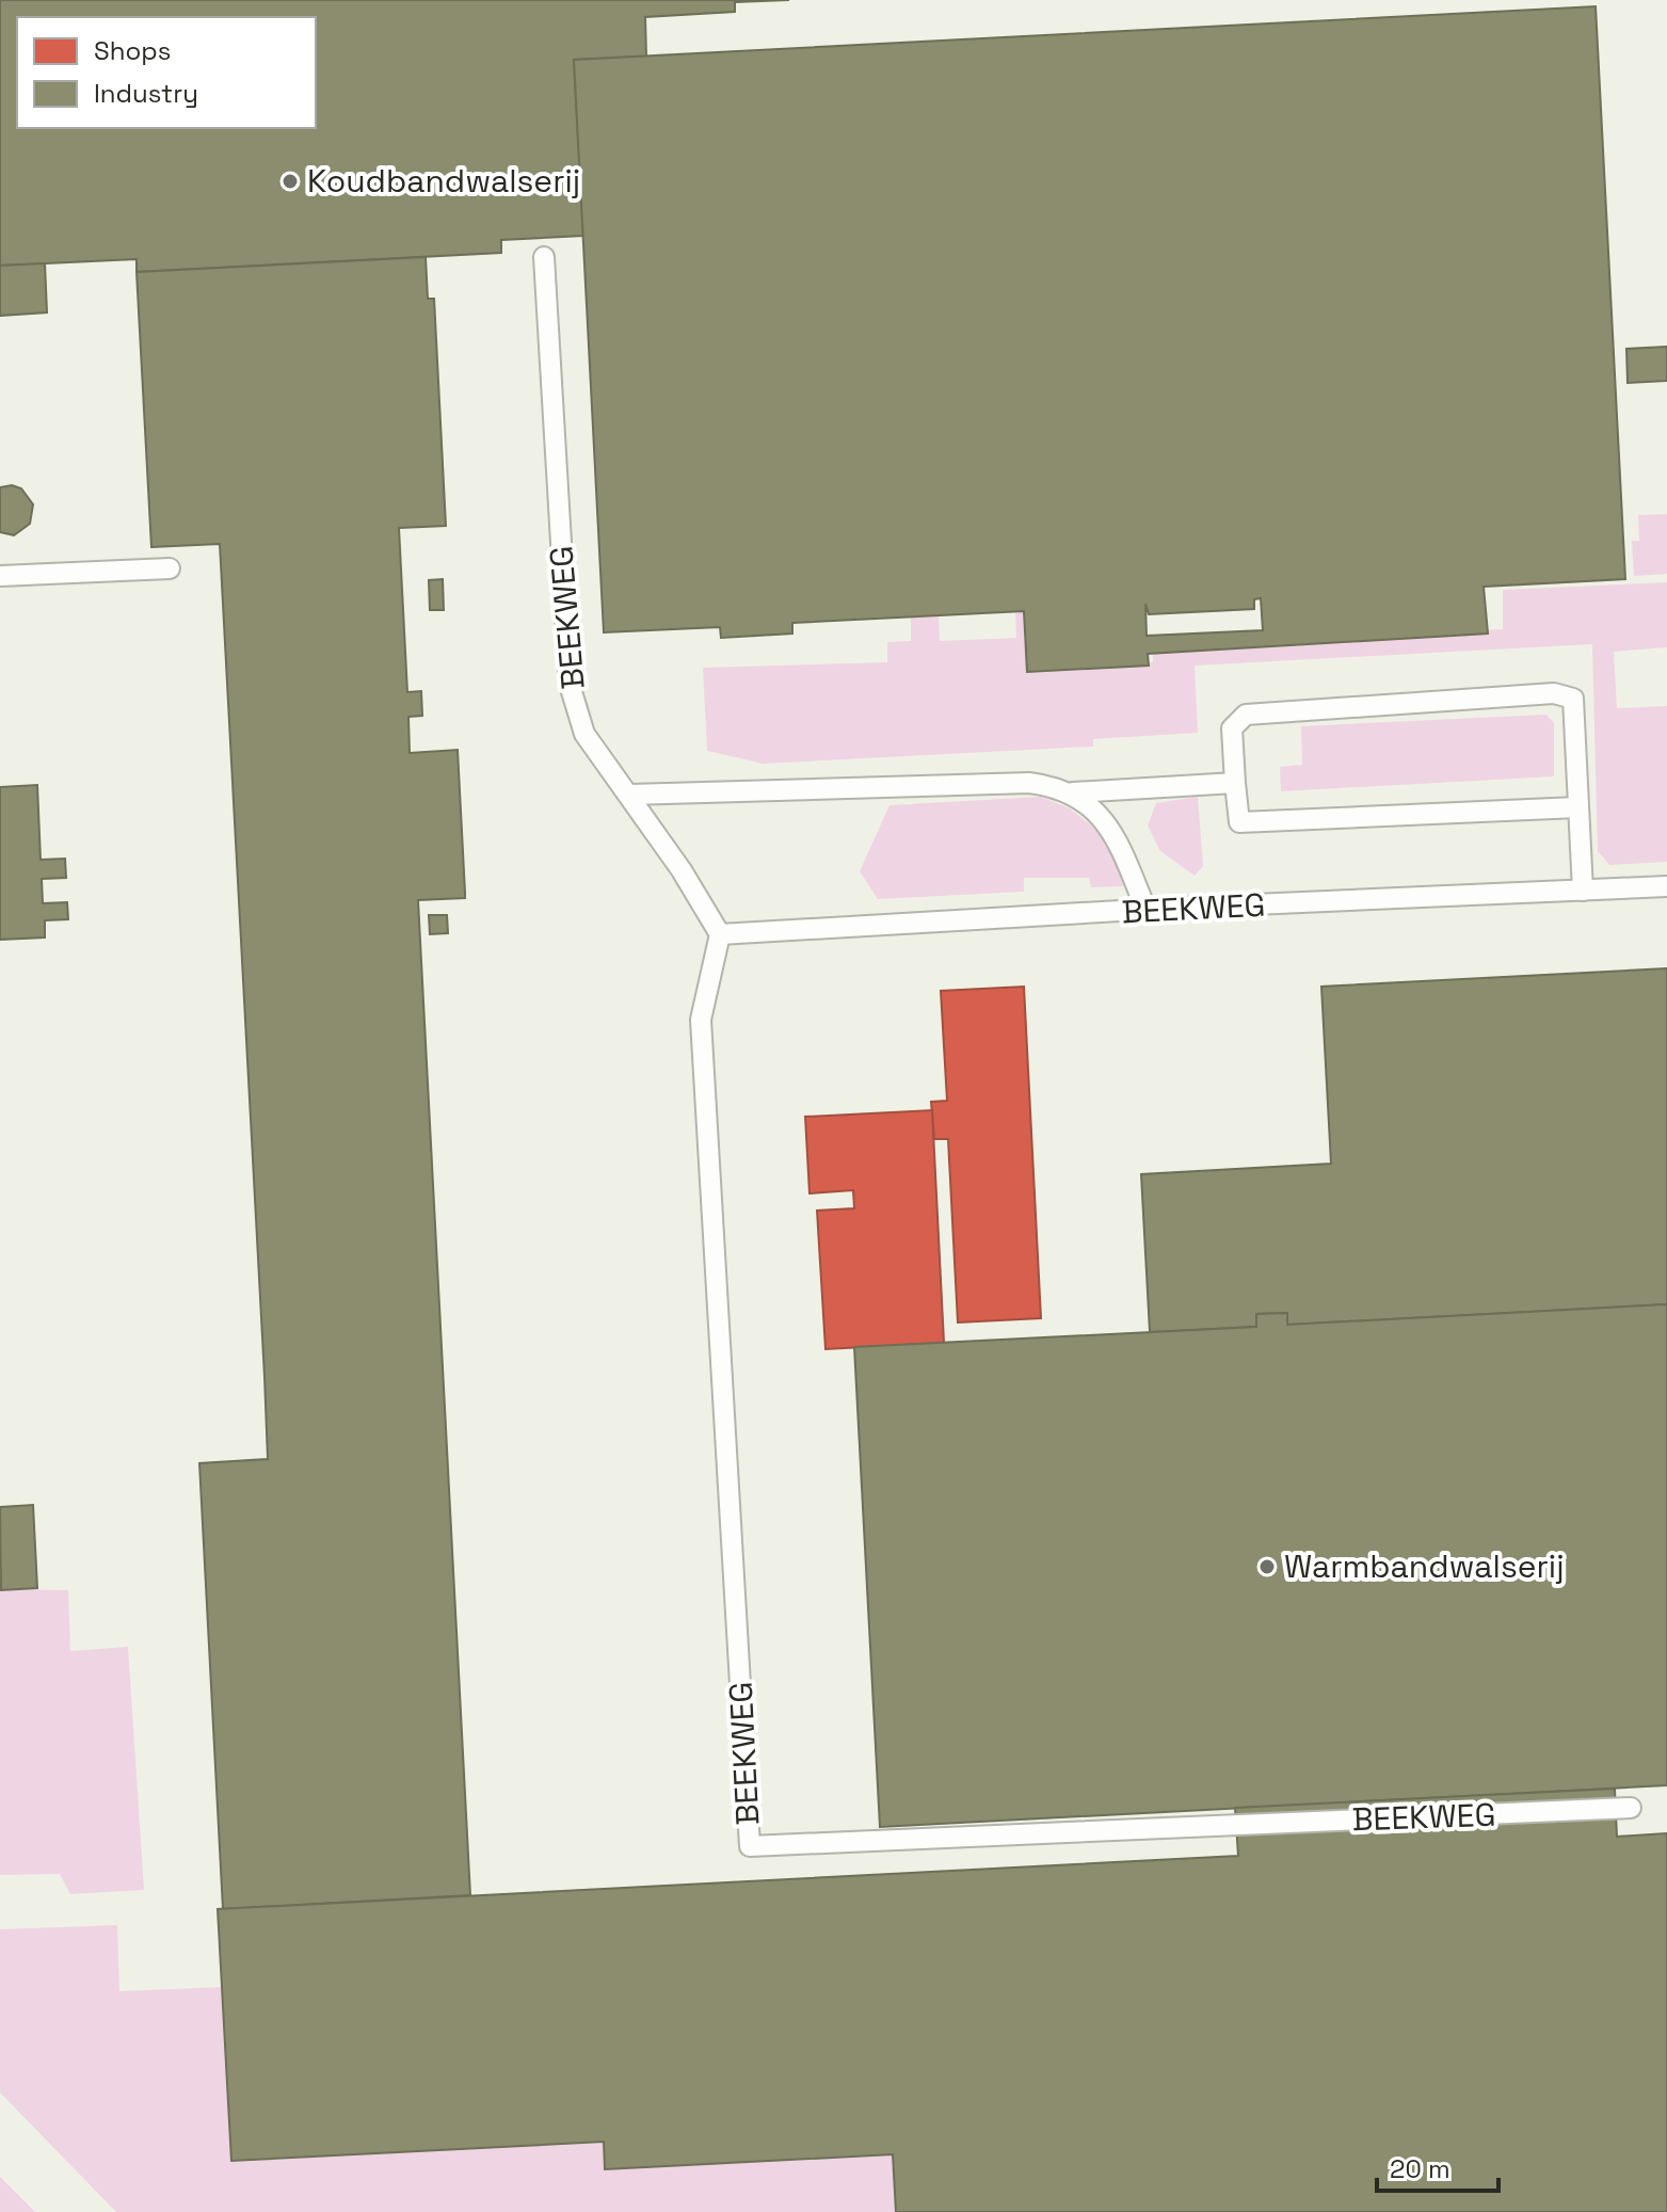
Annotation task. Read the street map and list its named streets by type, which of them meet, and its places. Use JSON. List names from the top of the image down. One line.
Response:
{"streets":{"lane":["BEEKWEG"]},"places":["Koudbandwalserij","Warmbandwalserij"],"legend":["Shops","Industry"],"scale_bar":"20 m"}
